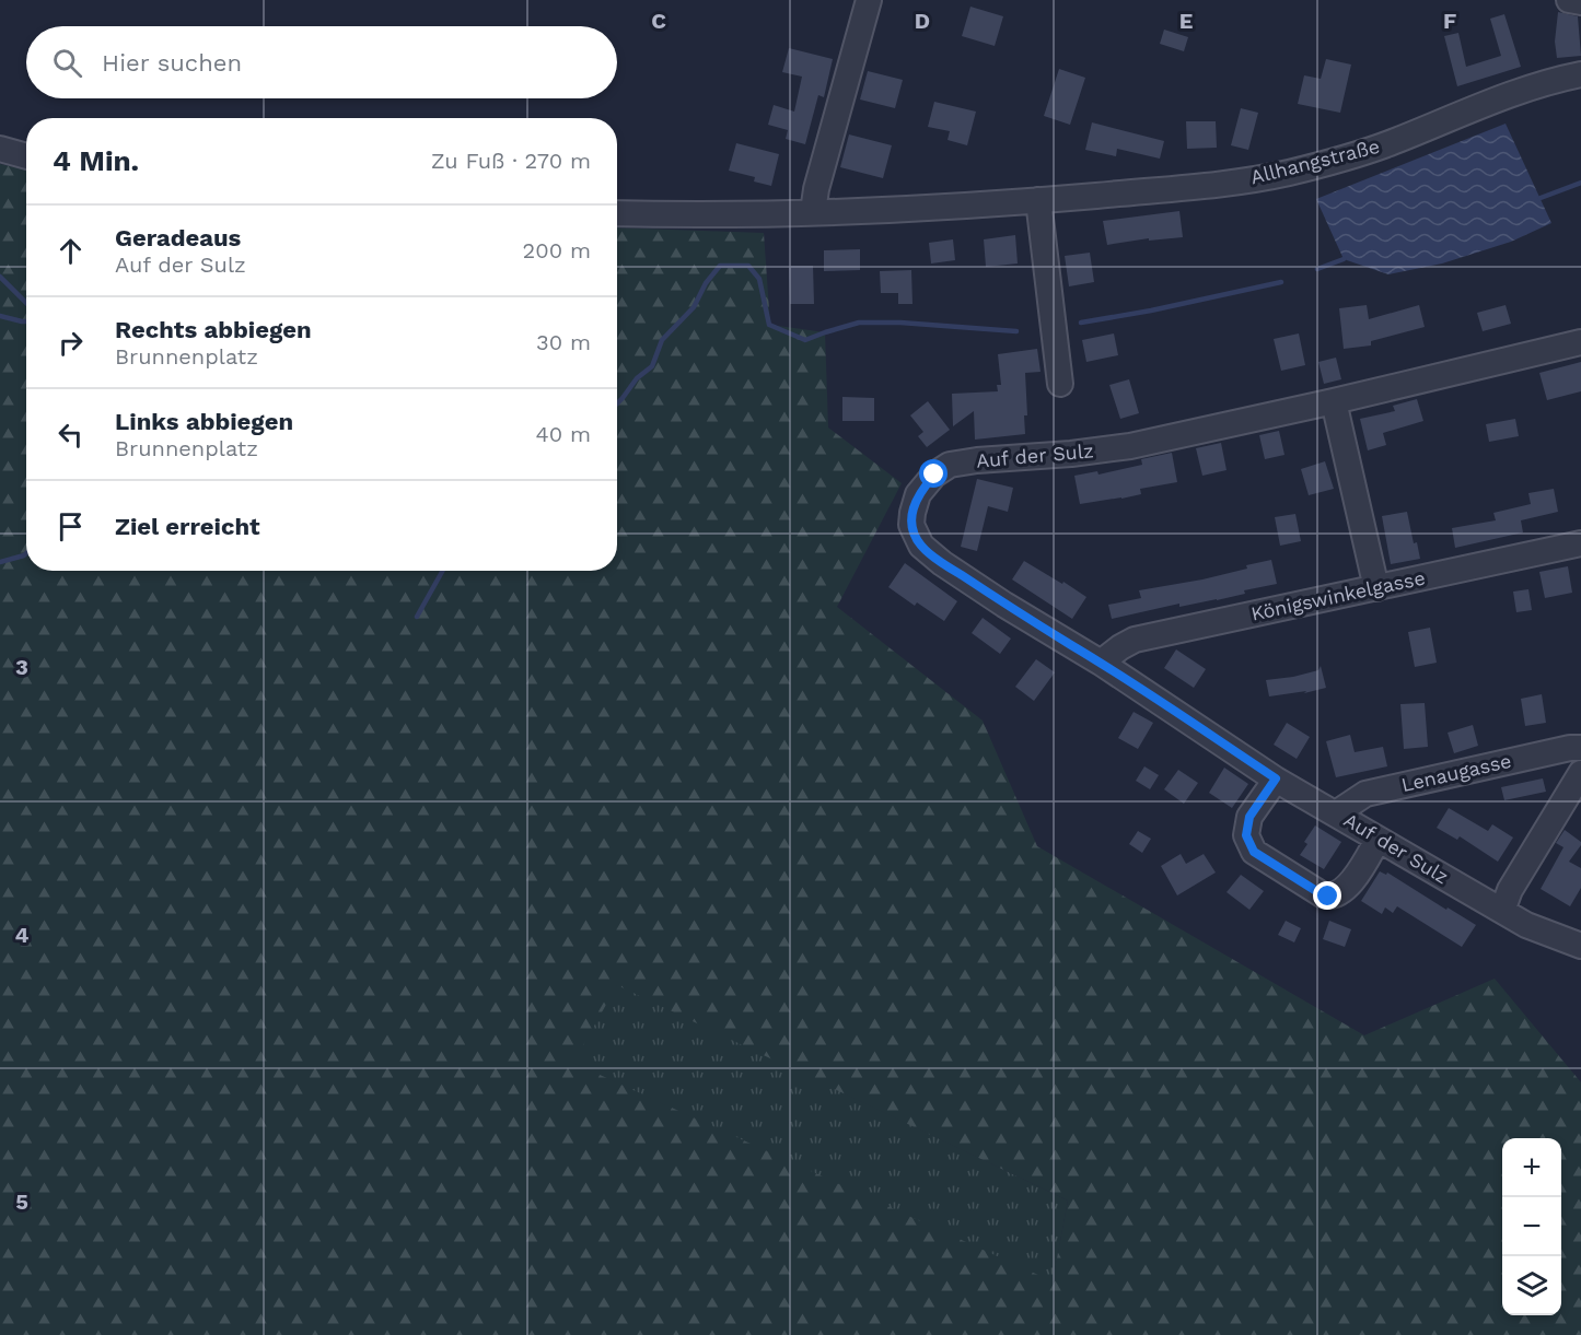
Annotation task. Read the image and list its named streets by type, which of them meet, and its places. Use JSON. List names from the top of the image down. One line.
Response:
{"streets":{"street":["Allhangstraße","Auf der Sulz","Königswinkelgasse","Lenaugasse"]},"crossings":[["Auf der Sulz","Königswinkelgasse"],["Auf der Sulz","Lenaugasse"]],"page":{"search":"Hier suchen","heading":["4 Min.","Zu Fuß · 270 m"],"list":[["Geradeaus","Auf der Sulz","200 m"],["Rechts abbiegen","Brunnenplatz","30 m"],["Links abbiegen","Brunnenplatz","40 m"],"Ziel erreicht"],"map_buttons":["+","−"]},"grid":{"columns":["C","D","E","F"],"rows":["3","4","5"]}}
